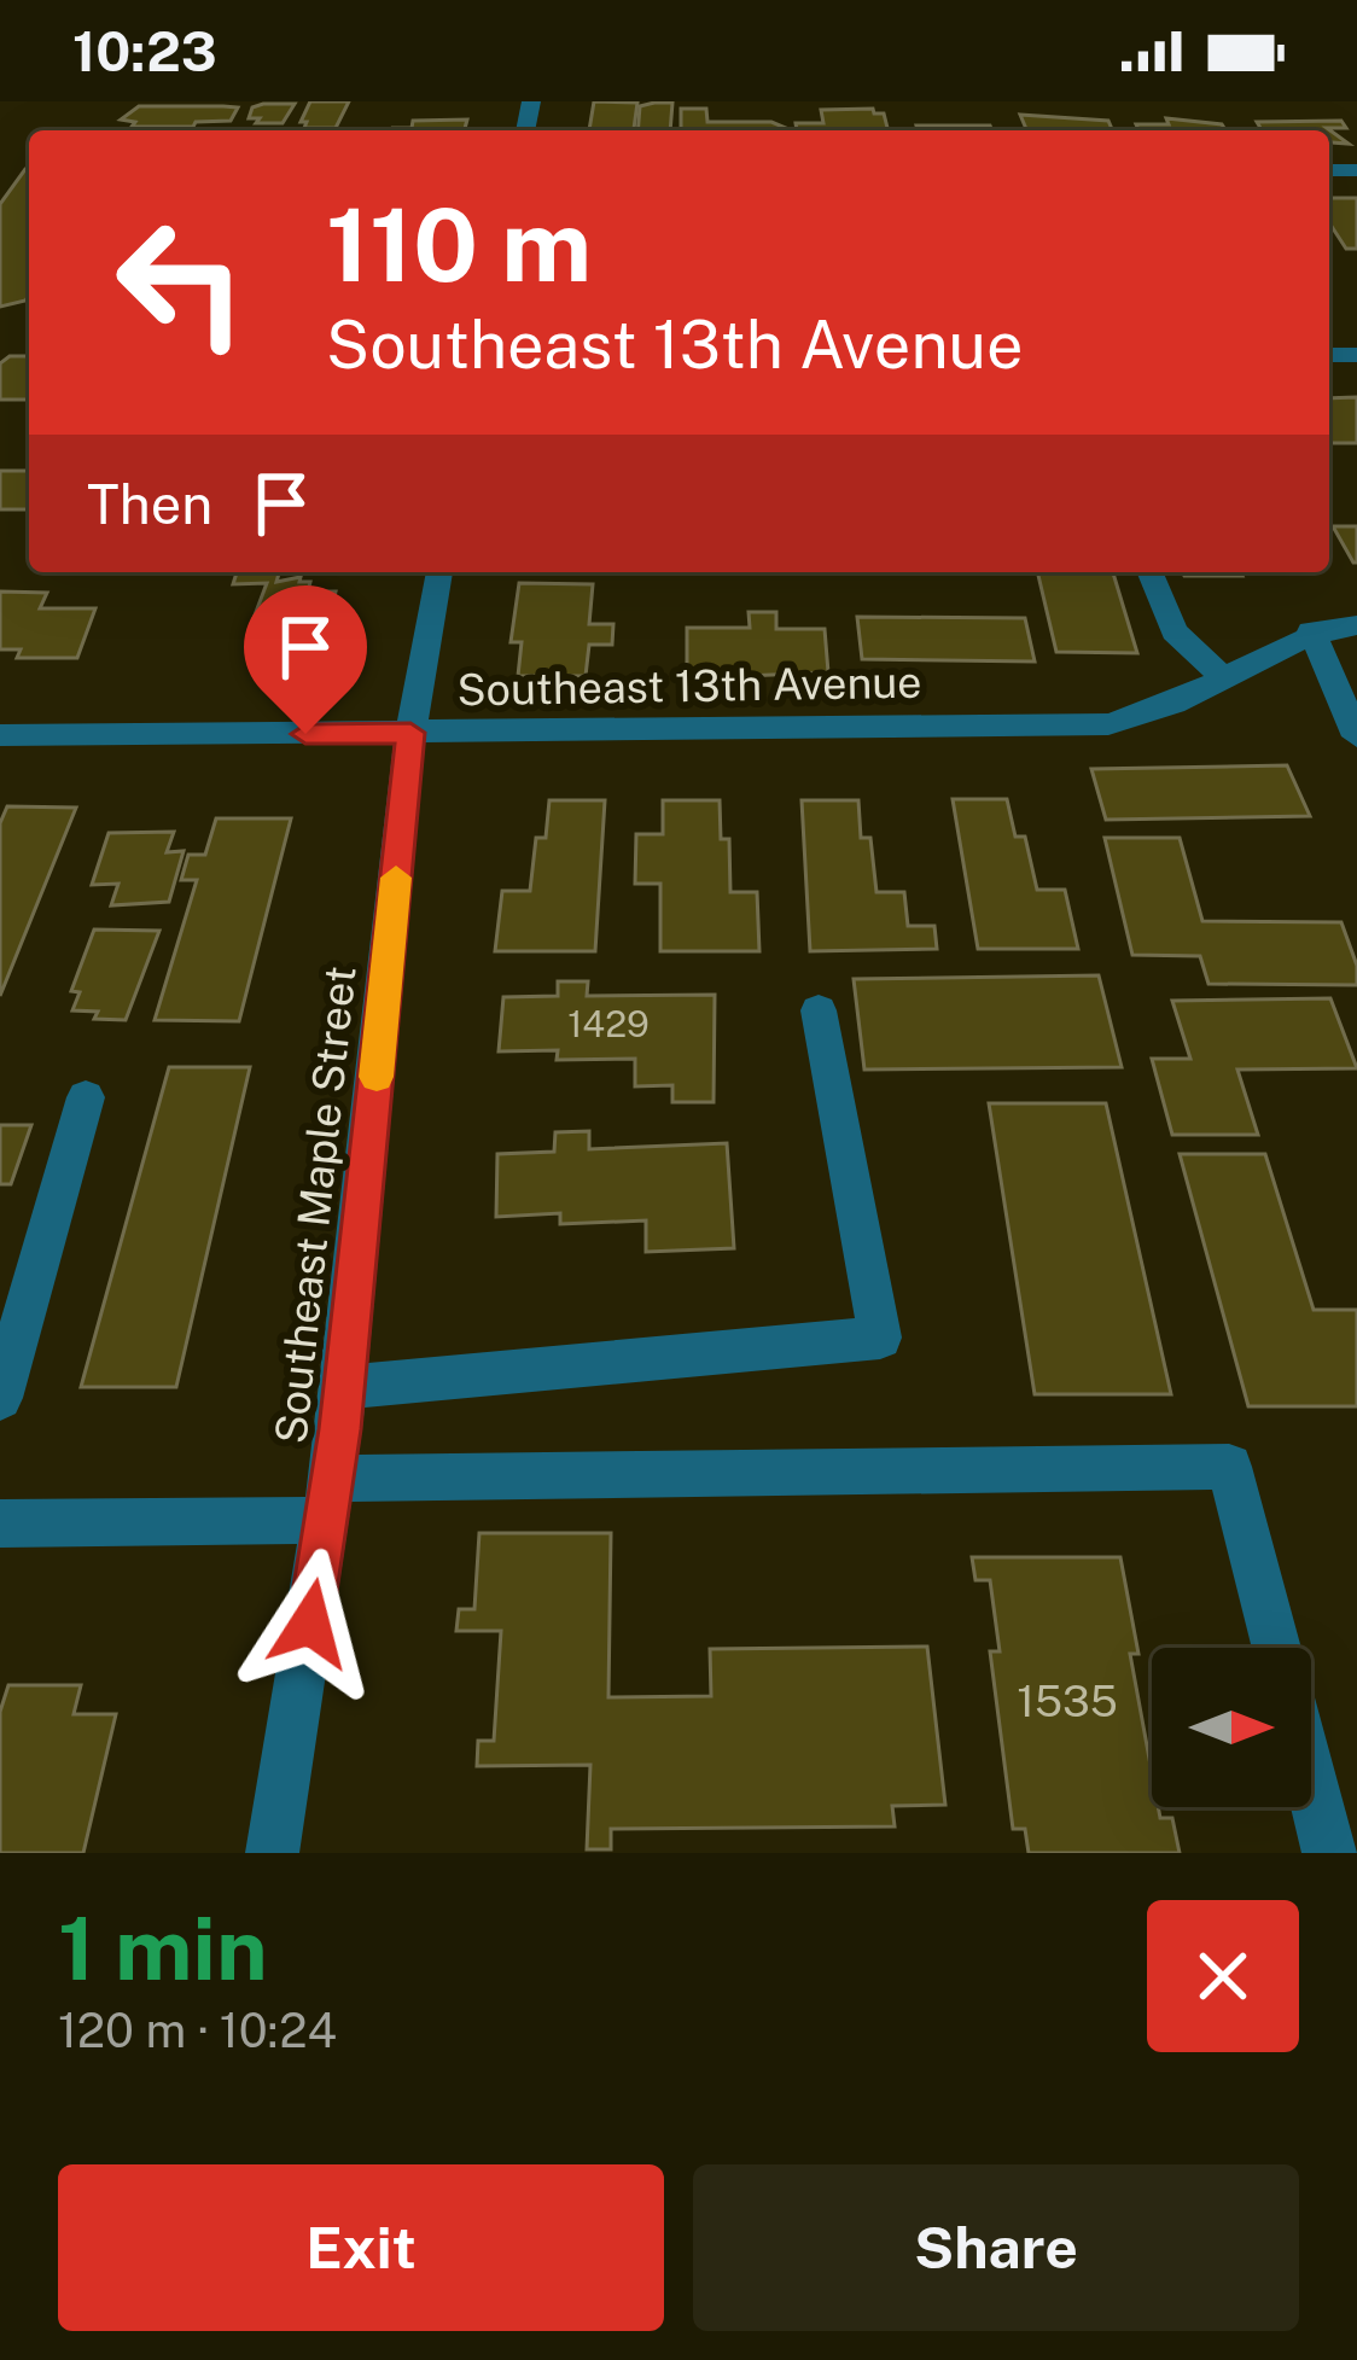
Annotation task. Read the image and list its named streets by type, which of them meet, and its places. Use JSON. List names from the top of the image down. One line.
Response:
{"streets":{"street":["Southeast 13th Avenue","Southeast Maple Street"]},"crossings":[["Southeast 13th Avenue","Southeast Maple Street"]],"house_numbers":["1429","1535"],"north":"right","page":{"status":"10:23","turn":["110 m","Southeast 13th Avenue"],"then":"Then","heading":["1 min","120 m · 10:24"],"buttons":["Exit","Share"]}}
